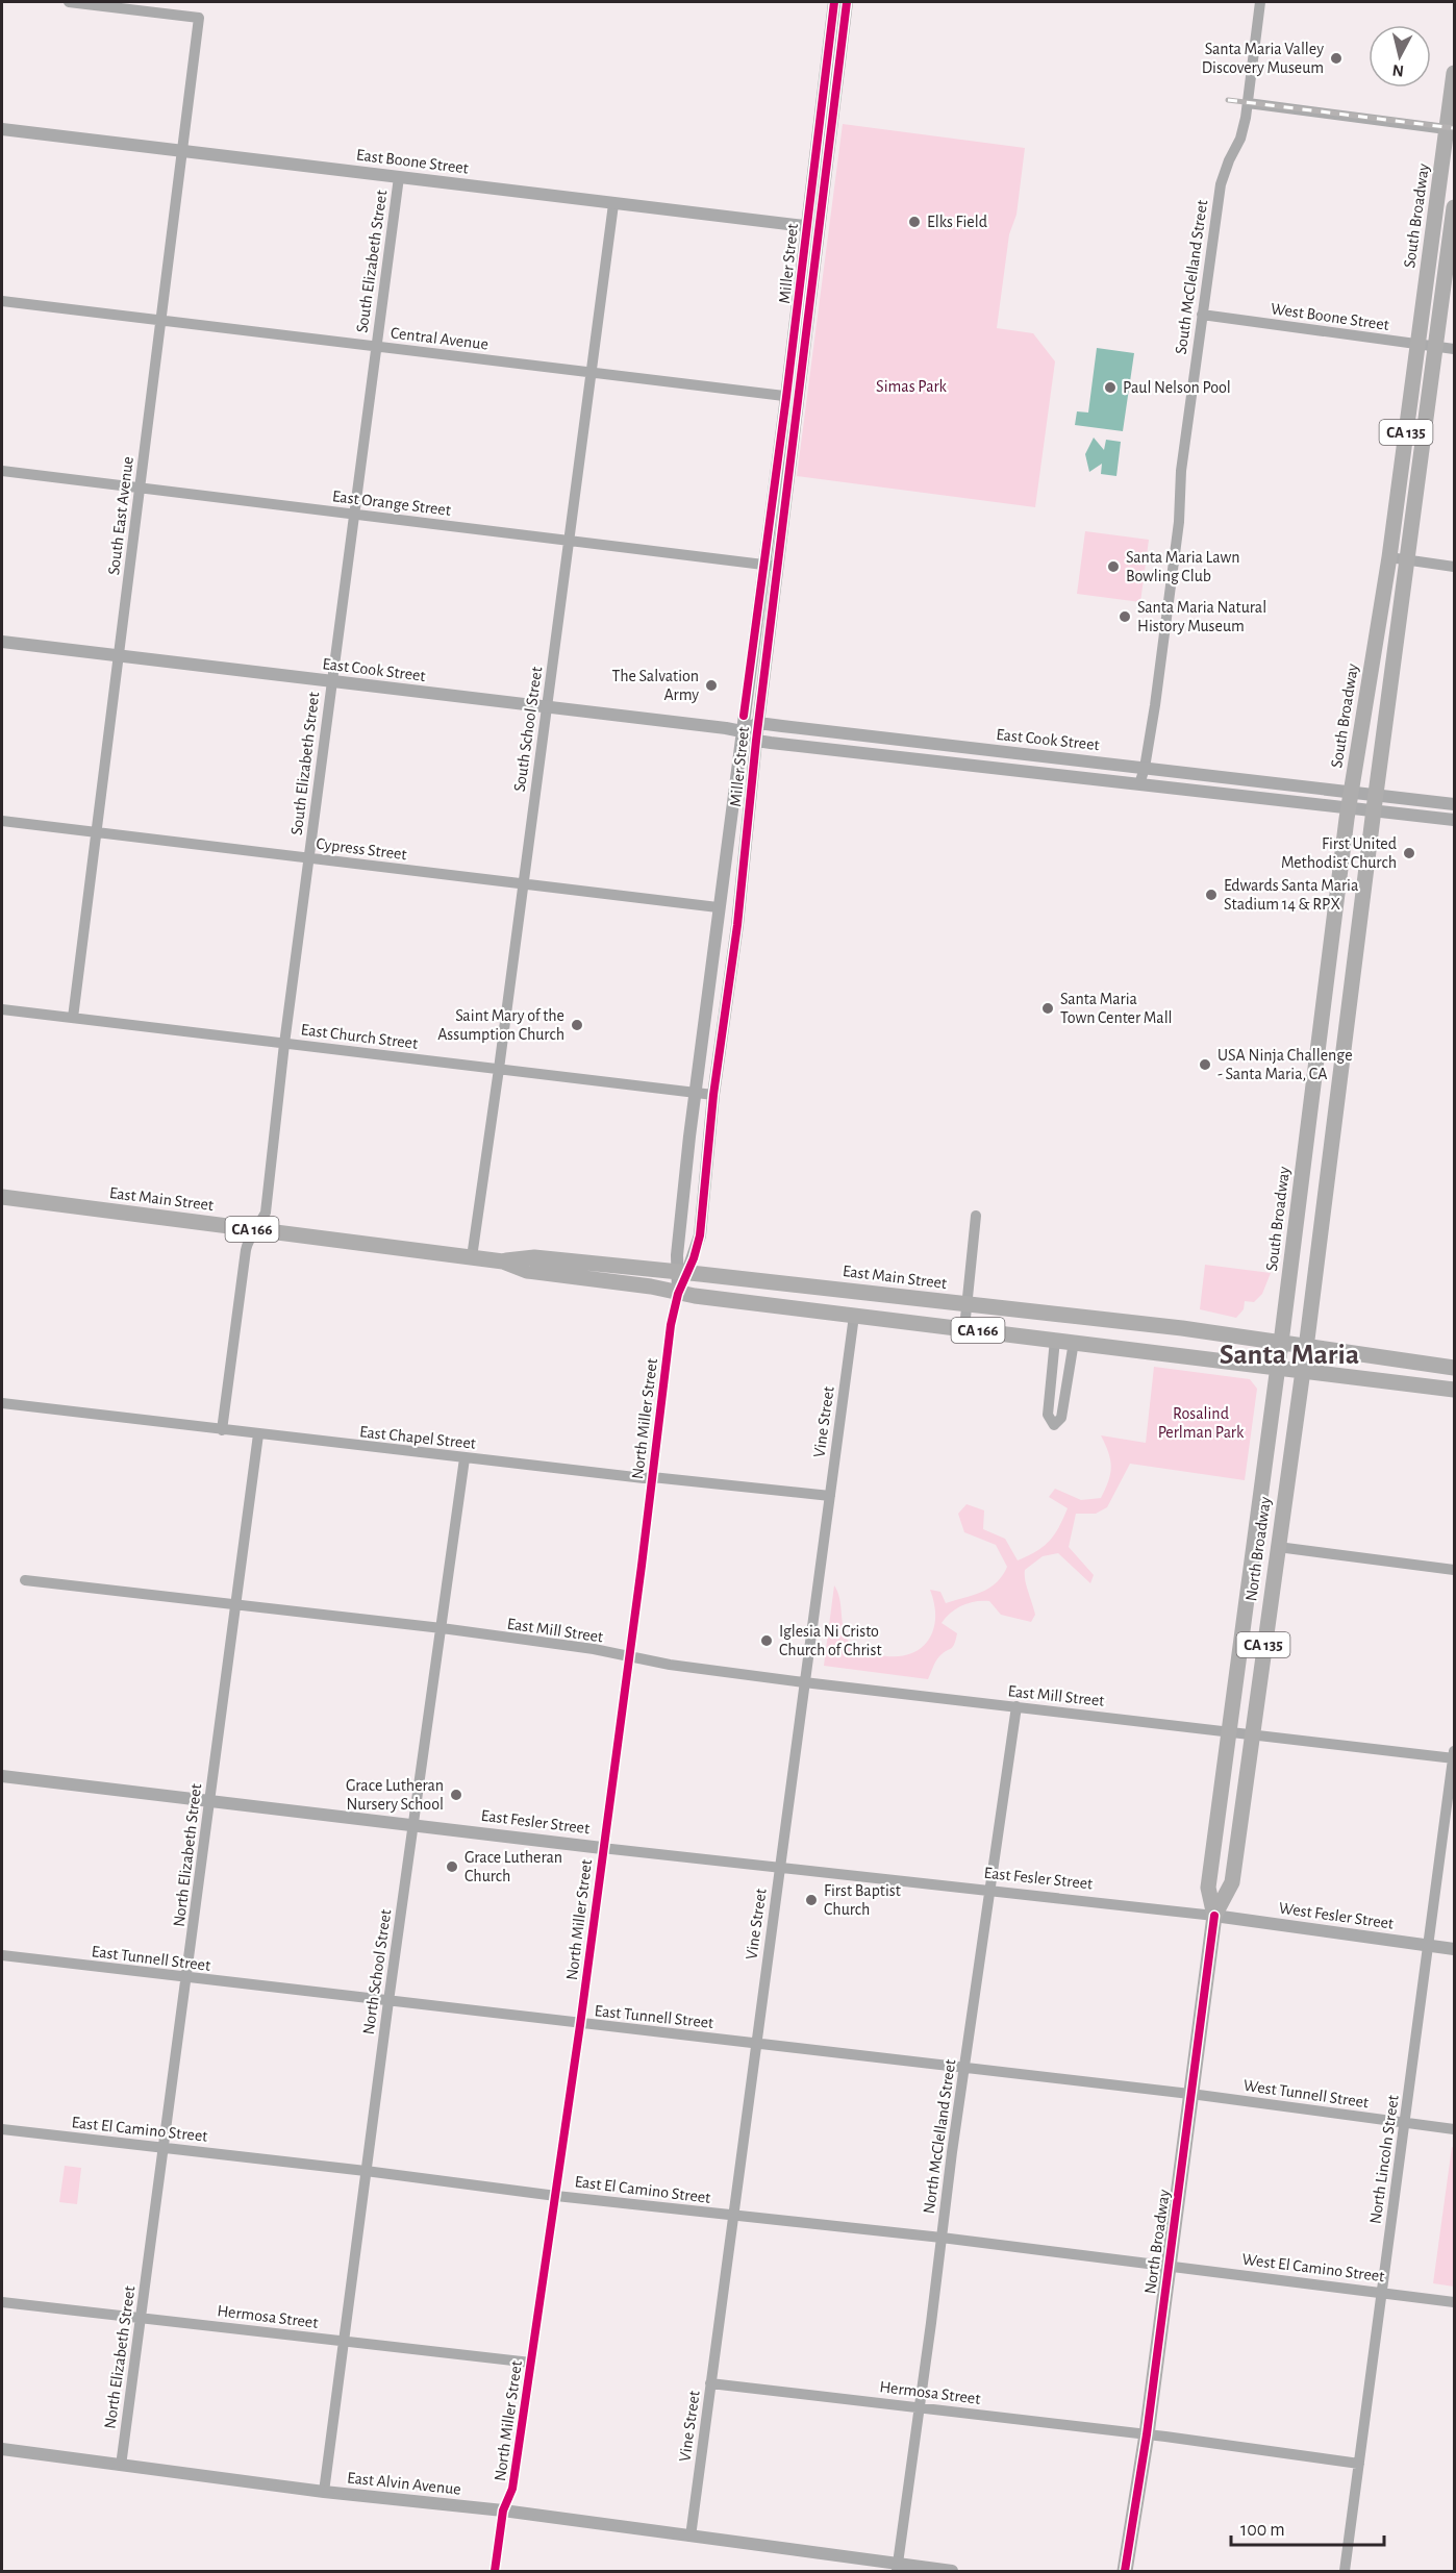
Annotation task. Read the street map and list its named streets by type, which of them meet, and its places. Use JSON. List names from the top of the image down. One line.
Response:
{"streets":{"main road":["South Broadway","CA 135","East Main Street","CA 166","North Broadway"],"street":["East Boone Street","South Elizabeth Street","Miller Street","South McClelland Street","West Boone Street","Central Avenue","East Orange Street","South East Avenue","East Cook Street","South School Street","Cypress Street","East Church Street","North Miller Street","Vine Street","East Chapel Street","East Mill Street","East Fesler Street","North Elizabeth Street","West Fesler Street","East Tunnell Street","North School Street","West Tunnell Street","East El Camino Street","North McClelland Street","North Lincoln Street","West El Camino Street","Hermosa Street","East Alvin Avenue"]},"crossings":[["East Boone Street","South Elizabeth Street"],["East Boone Street","Miller Street"],["East Boone Street","South East Avenue"],["East Boone Street","South School Street"],["South Broadway","West Boone Street"],["South Broadway","East Cook Street"],["South Broadway","East Main Street"],["South Broadway","CA 166"],["South Broadway","North Broadway"],["South Elizabeth Street","Central Avenue"],["South Elizabeth Street","East Orange Street"],["South Elizabeth Street","East Cook Street"],["South Elizabeth Street","Cypress Street"],["South Elizabeth Street","East Church Street"],["South Elizabeth Street","East Main Street"],["Miller Street","Central Avenue"],["Miller Street","East Orange Street"],["Miller Street","East Cook Street"],["Miller Street","Cypress Street"],["Miller Street","East Church Street"],["Miller Street","East Main Street"],["Miller Street","North Miller Street"],["South McClelland Street","West Boone Street"],["South McClelland Street","East Cook Street"],["West Boone Street","CA 135"],["Central Avenue","South East Avenue"],["Central Avenue","South School Street"],["CA 135","CA 166"],["CA 135","North Broadway"],["East Orange Street","South East Avenue"],["East Orange Street","South School Street"],["South East Avenue","East Cook Street"],["South East Avenue","Cypress Street"],["South East Avenue","East Church Street"],["East Cook Street","South School Street"],["South School Street","Cypress Street"],["South School Street","East Church Street"],["South School Street","East Main Street"],["East Main Street","CA 166"],["East Main Street","North Miller Street"],["East Main Street","Vine Street"],["East Main Street","North Broadway"],["CA 166","North Broadway"],["North Miller Street","East Chapel Street"],["North Miller Street","East Mill Street"],["North Miller Street","East Fesler Street"],["North Miller Street","East Tunnell Street"],["North Miller Street","East El Camino Street"],["North Miller Street","Hermosa Street"],["North Miller Street","East Alvin Avenue"],["Vine Street","East Chapel Street"],["Vine Street","East Mill Street"],["Vine Street","East Fesler Street"],["Vine Street","East Tunnell Street"],["Vine Street","East El Camino Street"],["Vine Street","Hermosa Street"],["Vine Street","East Alvin Avenue"],["East Chapel Street","North Elizabeth Street"],["East Chapel Street","North School Street"],["North Broadway","East Mill Street"],["North Broadway","East Fesler Street"],["North Broadway","West Fesler Street"],["North Broadway","East Tunnell Street"],["North Broadway","West Tunnell Street"],["North Broadway","East El Camino Street"],["North Broadway","West El Camino Street"],["North Broadway","Hermosa Street"],["East Mill Street","North Elizabeth Street"],["East Mill Street","North School Street"],["East Mill Street","North McClelland Street"],["East Mill Street","North Lincoln Street"],["East Fesler Street","North Elizabeth Street"],["East Fesler Street","West Fesler Street"],["East Fesler Street","North School Street"],["East Fesler Street","North McClelland Street"],["North Elizabeth Street","East Tunnell Street"],["North Elizabeth Street","East El Camino Street"],["North Elizabeth Street","Hermosa Street"],["North Elizabeth Street","East Alvin Avenue"],["West Fesler Street","North Lincoln Street"],["East Tunnell Street","North School Street"],["East Tunnell Street","West Tunnell Street"],["East Tunnell Street","North McClelland Street"],["North School Street","East El Camino Street"],["North School Street","Hermosa Street"],["North School Street","East Alvin Avenue"],["West Tunnell Street","North Lincoln Street"],["East El Camino Street","North McClelland Street"],["East El Camino Street","West El Camino Street"],["North McClelland Street","Hermosa Street"],["North McClelland Street","East Alvin Avenue"],["North Lincoln Street","West El Camino Street"],["North Lincoln Street","Hermosa Street"]],"districts":["Santa Maria"],"parks":["Simas Park","Rosalind Perlman Park"],"places":["Santa Maria Valley Discovery Museum","Elks Field","Paul Nelson Pool","Santa Maria Lawn Bowling Club","Santa Maria Natural History Museum","The Salvation Army","First United Methodist Church","Edwards Santa Maria Stadium 14 & RPX","Santa Maria Town Center Mall","Saint Mary of the Assumption Church","USA Ninja Challenge - Santa Maria, CA","Iglesia Ni Cristo Church of Christ","Grace Lutheran Nursery School","Grace Lutheran Church","First Baptist Church"],"scale_bar":"100 m","north":"bottom"}
